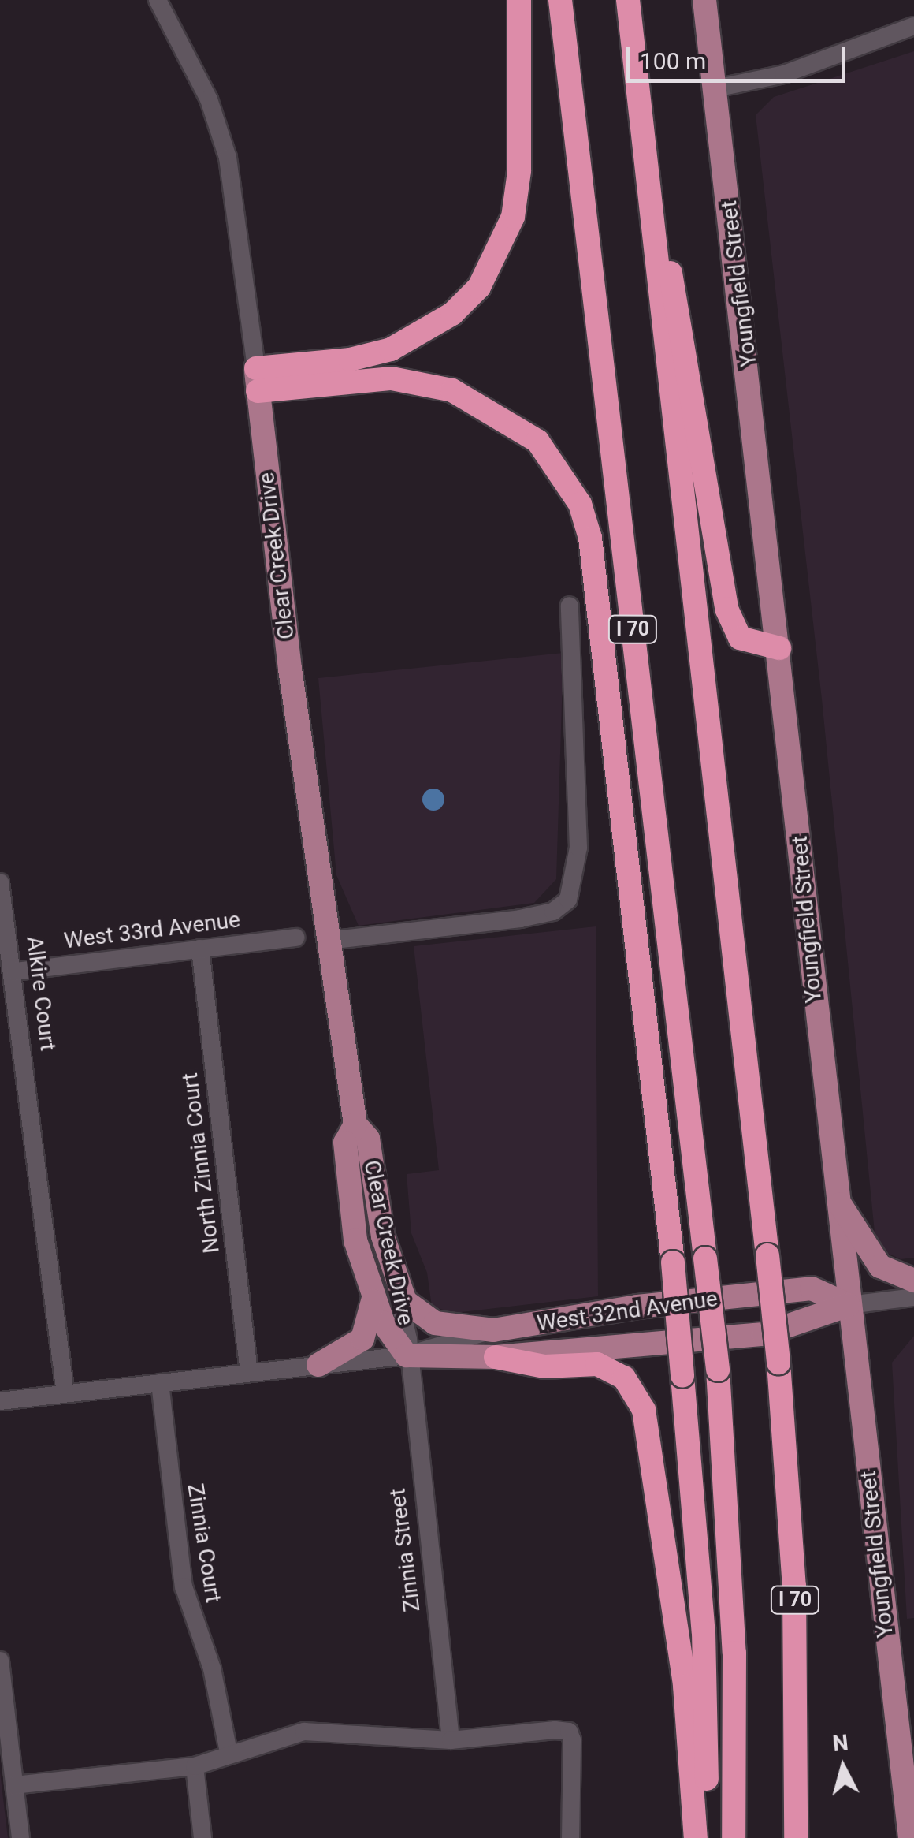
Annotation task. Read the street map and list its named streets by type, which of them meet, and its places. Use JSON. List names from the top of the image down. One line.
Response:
{"streets":{"highway":["I 70"],"main road":["Youngfield Street","Clear Creek Drive","West 32nd Avenue"],"street":["West 33rd Avenue","Alkire Court","North Zinnia Court","Zinnia Court","Zinnia Street"]},"crossings":[["Youngfield Street","West 32nd Avenue"],["Clear Creek Drive","West 32nd Avenue"],["Clear Creek Drive","Zinnia Street"],["West 33rd Avenue","Alkire Court"],["West 33rd Avenue","North Zinnia Court"],["Alkire Court","West 32nd Avenue"],["North Zinnia Court","West 32nd Avenue"],["West 32nd Avenue","Zinnia Court"],["West 32nd Avenue","Zinnia Street"]],"scale_bar":"100 m","north":"top"}
